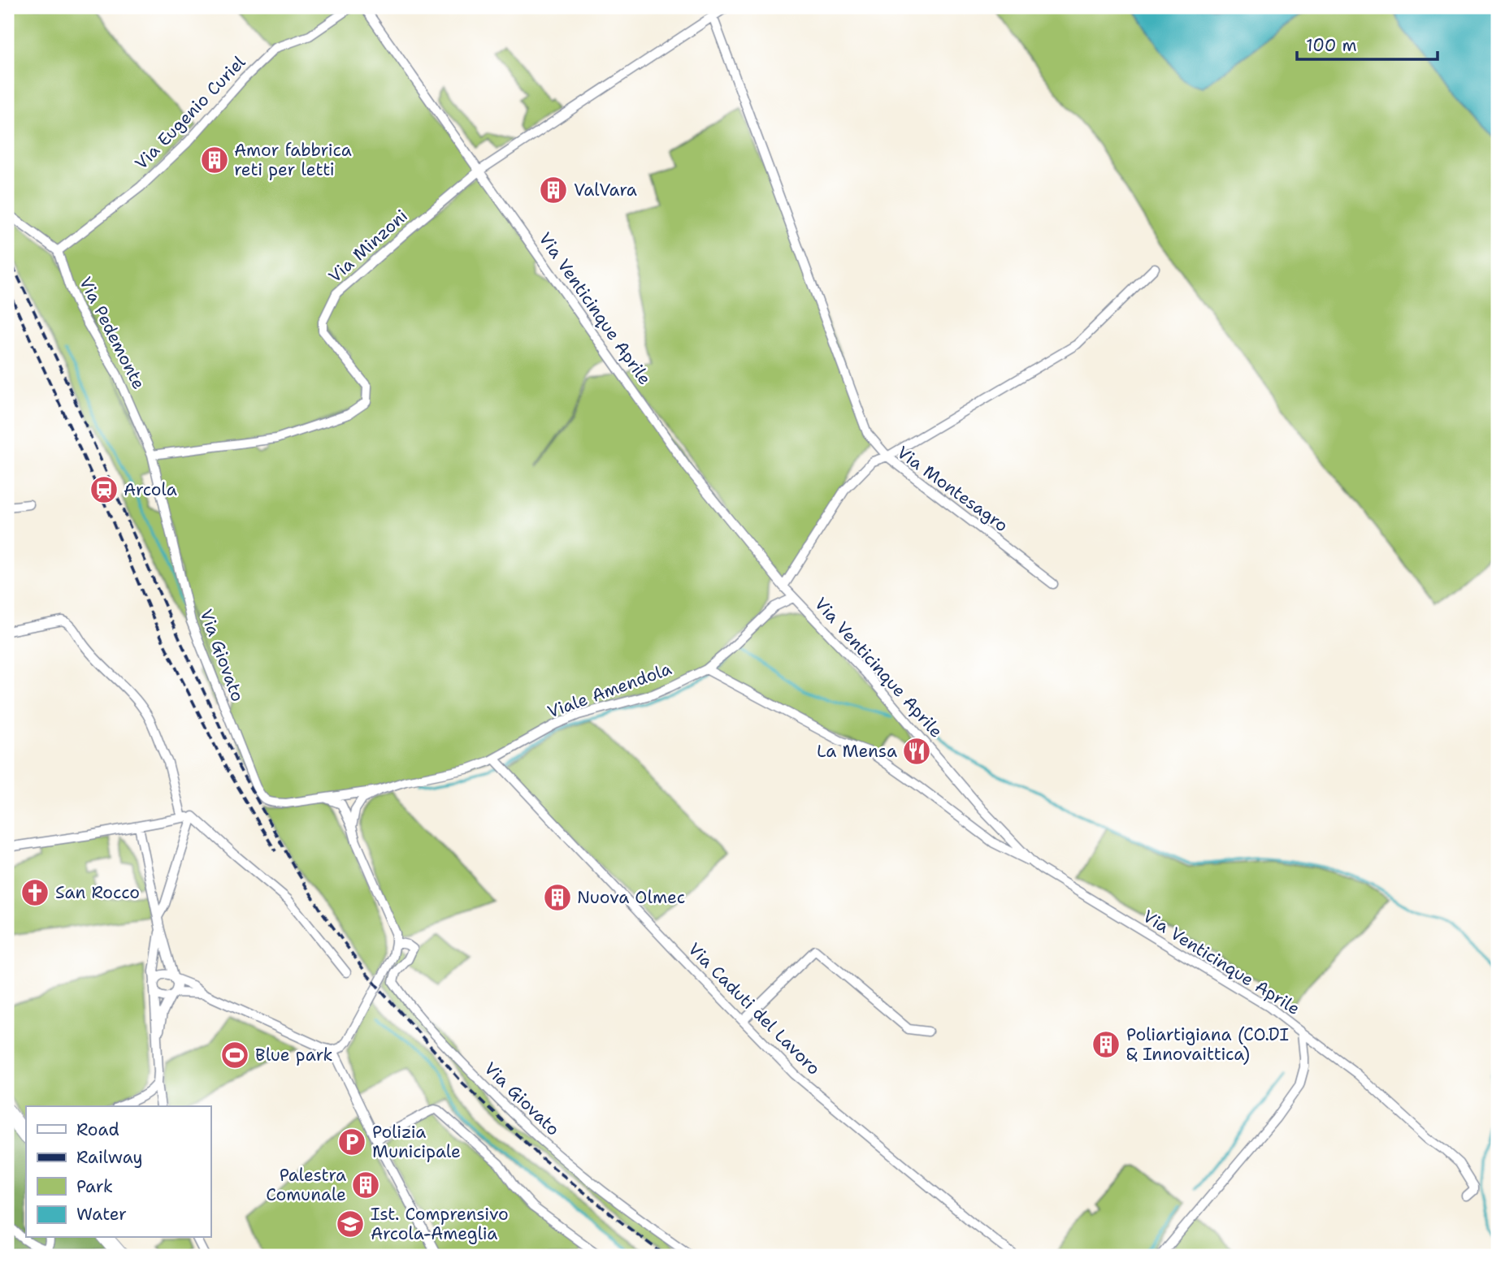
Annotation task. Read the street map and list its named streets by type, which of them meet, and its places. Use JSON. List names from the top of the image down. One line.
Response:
{"streets":{"street":["Via Eugenio Curiel","Via Minzoni","Via Venticinque Aprile","Via Pedemonte","Via Montesagro","Via Giovato","Viale Amendola","Via Caduti del Lavoro"]},"crossings":[["Via Eugenio Curiel","Via Pedemonte"],["Via Minzoni","Via Venticinque Aprile"],["Via Minzoni","Via Pedemonte"],["Via Minzoni","Via Giovato"],["Via Venticinque Aprile","Via Montesagro"],["Via Venticinque Aprile","Viale Amendola"],["Via Pedemonte","Via Giovato"],["Via Giovato","Viale Amendola"],["Viale Amendola","Via Caduti del Lavoro"]],"places":{"building":["Amor fabbrica reti per letti","ValVara","Nuova Olmec","Poliartigiana (CO.DI & Innovaittica)","Palestra Comunale"],"station":["Arcola"],"restaurant":["La Mensa"],"church":["San Rocco"],"sports":["Blue park"],"parking":["Polizia Municipale"],"school or university":["Ist. Comprensivo Arcola-Ameglia"]},"legend":["Road","Railway","Park","Water"],"scale_bar":"100 m"}
